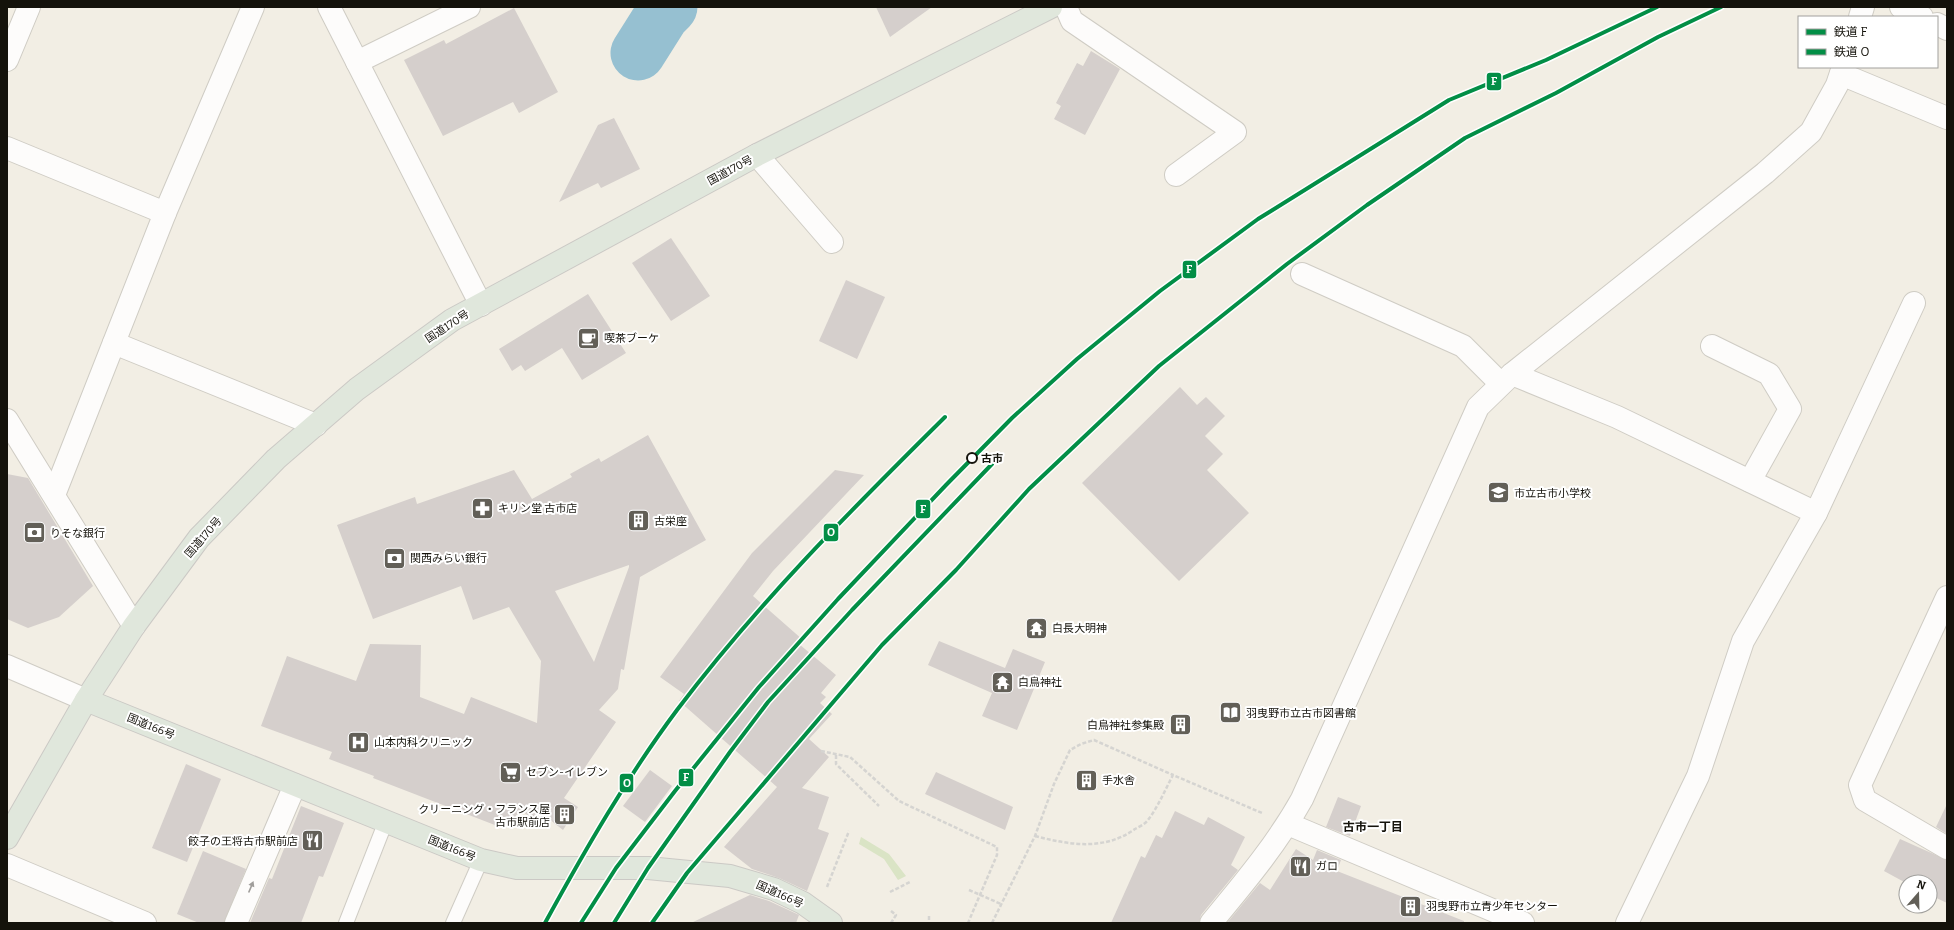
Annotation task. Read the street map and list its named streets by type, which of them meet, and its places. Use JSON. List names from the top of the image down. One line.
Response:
{"streets":{"highway":["国道170号","国道166号"]},"crossings":[["国道170号","国道166号"]],"districts":["古市一丁目"],"places":{"cafe":["喫茶ブーケ"],"other":["古市"],"school or university":["市立古市小学校"],"pharmacy":["キリン堂 古市店"],"building":["古栄座","白鳥神社参集殿","手水舎","クリーニング・フランス屋 古市駅前店","羽曳野市立青少年センター"],"bank":["りそな銀行","関西みらい銀行"],"temple":["白長大明神","白鳥神社"],"library":["羽曳野市立古市図書館"],"hospital":["山本内科クリニック"],"supermarket":["セブン-イレブン"],"restaurant":["餃子の王将古市駅前店","ガロ"]},"lines":["rail line F","rail line O"],"legend":["鉄道 F","鉄道 O"],"north":"top"}
